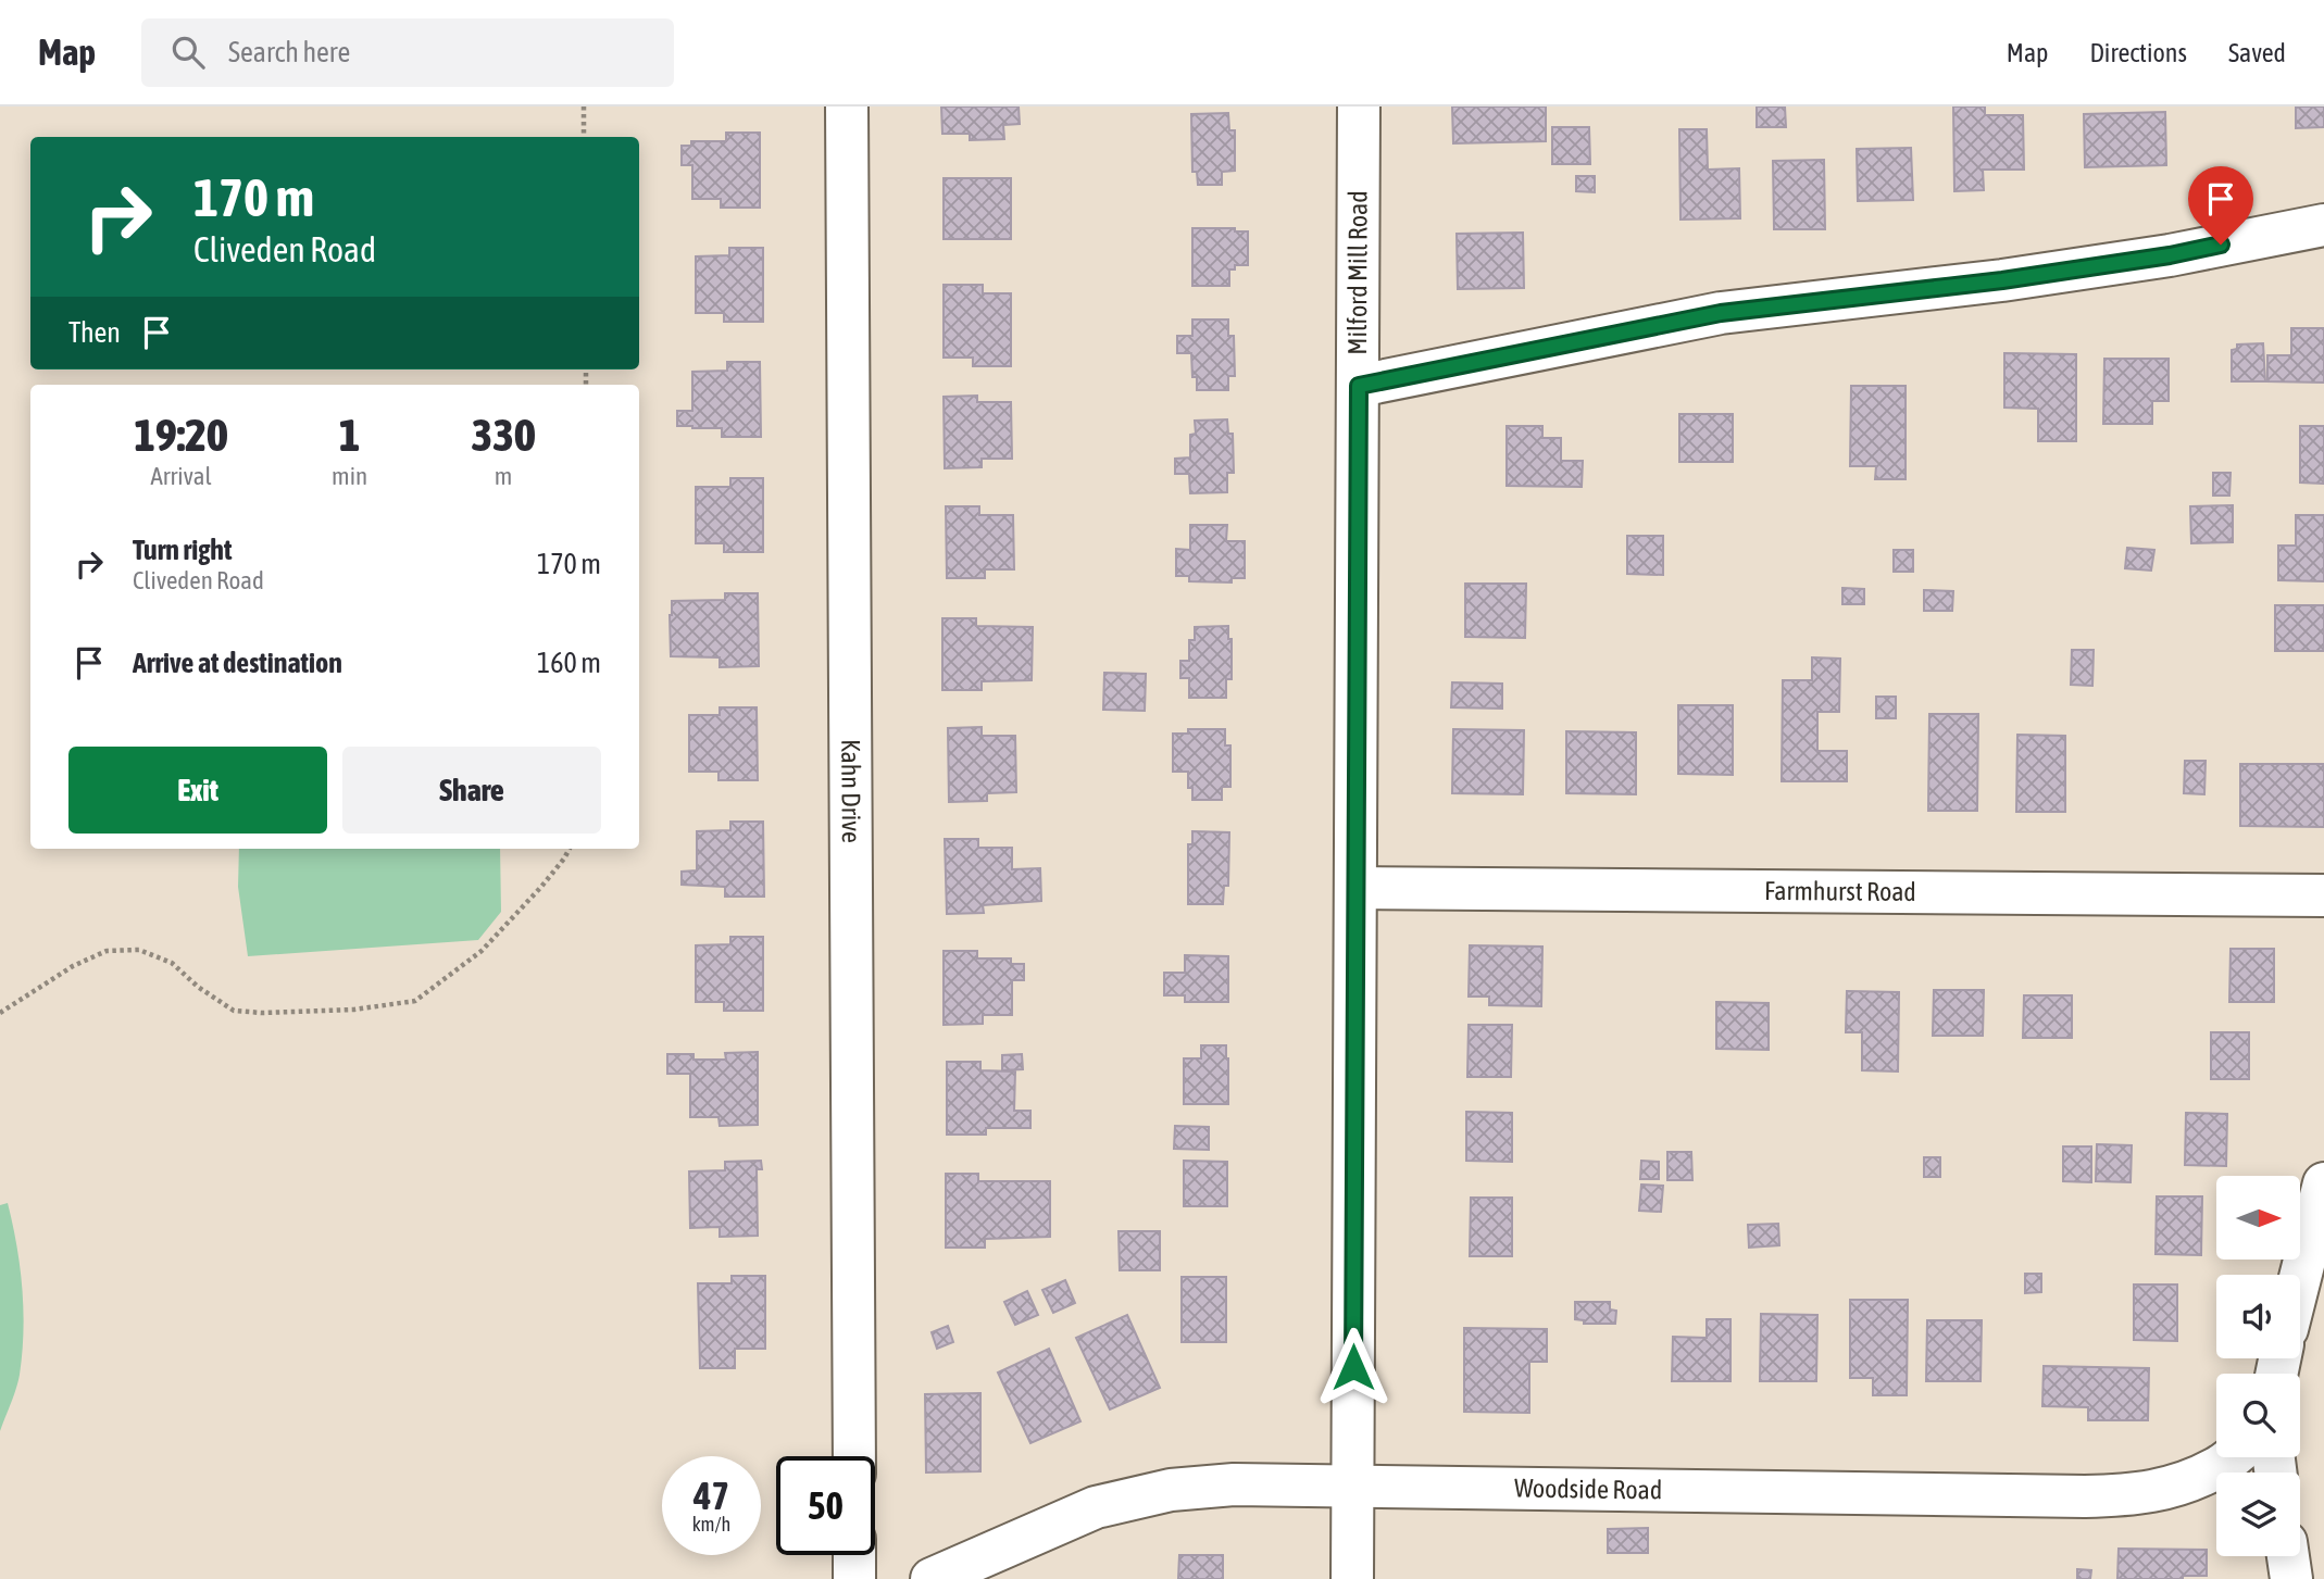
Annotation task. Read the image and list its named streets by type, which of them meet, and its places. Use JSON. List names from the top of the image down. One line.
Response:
{"streets":{"street":["Milford Mill Road","Kahn Drive","Farmhurst Road","Woodside Road"]},"crossings":[["Milford Mill Road","Farmhurst Road"],["Milford Mill Road","Woodside Road"]],"north":"right","page":{"header":"Map","search":"Search here","nav":["Map","Directions","Saved"],"turn":["170 m","Cliveden Road"],"then":"Then","eta":["19:20","Arrival","1","min","330","m"],"list":[{"name":"Turn right","note":"Cliveden Road","value":"170 m"},{"name":"Arrive at destination","value":"160 m"}],"buttons":["Exit","Share"],"speed":"47 km/h","limit":"50"}}
